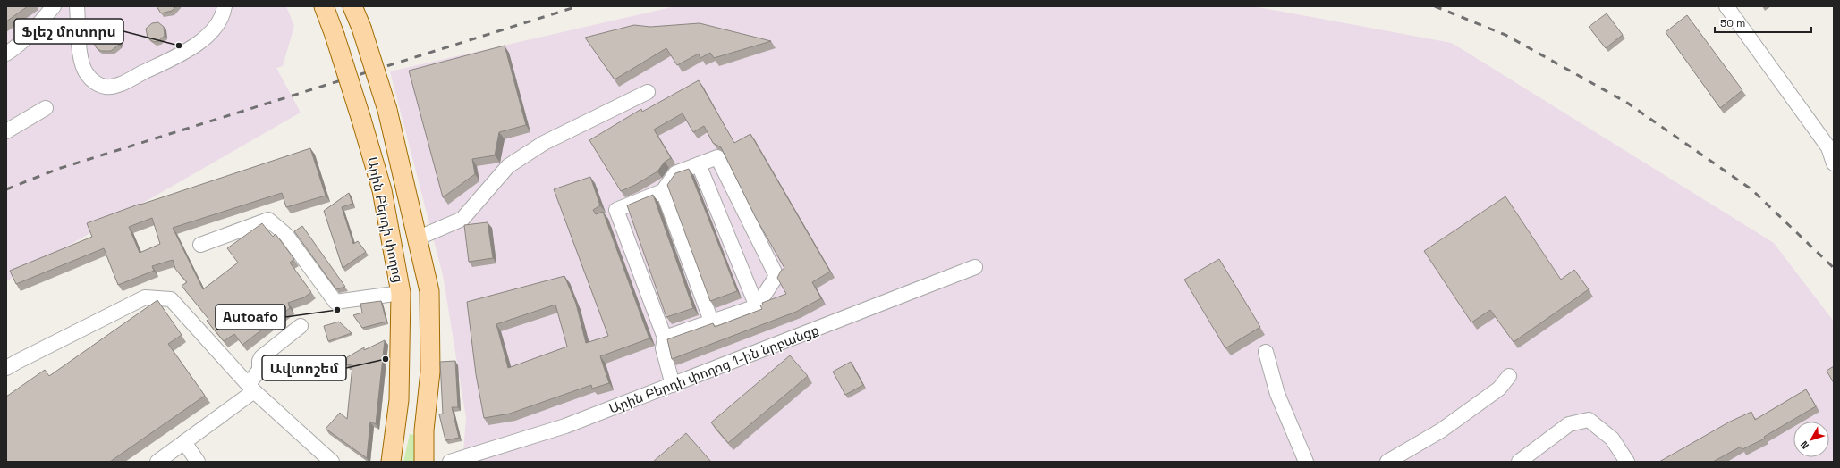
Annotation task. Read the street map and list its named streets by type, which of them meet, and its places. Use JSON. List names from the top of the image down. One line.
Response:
{"streets":{"main road":["Արին Բերդի փողոց"],"street":["Արին Բերդի փողոց 1-ին նրբանցք"]},"places":["Ֆլեշ մոտորս","Autoafo","Ավտոշեմ"],"scale_bar":"50 m","north":"bottom left"}
